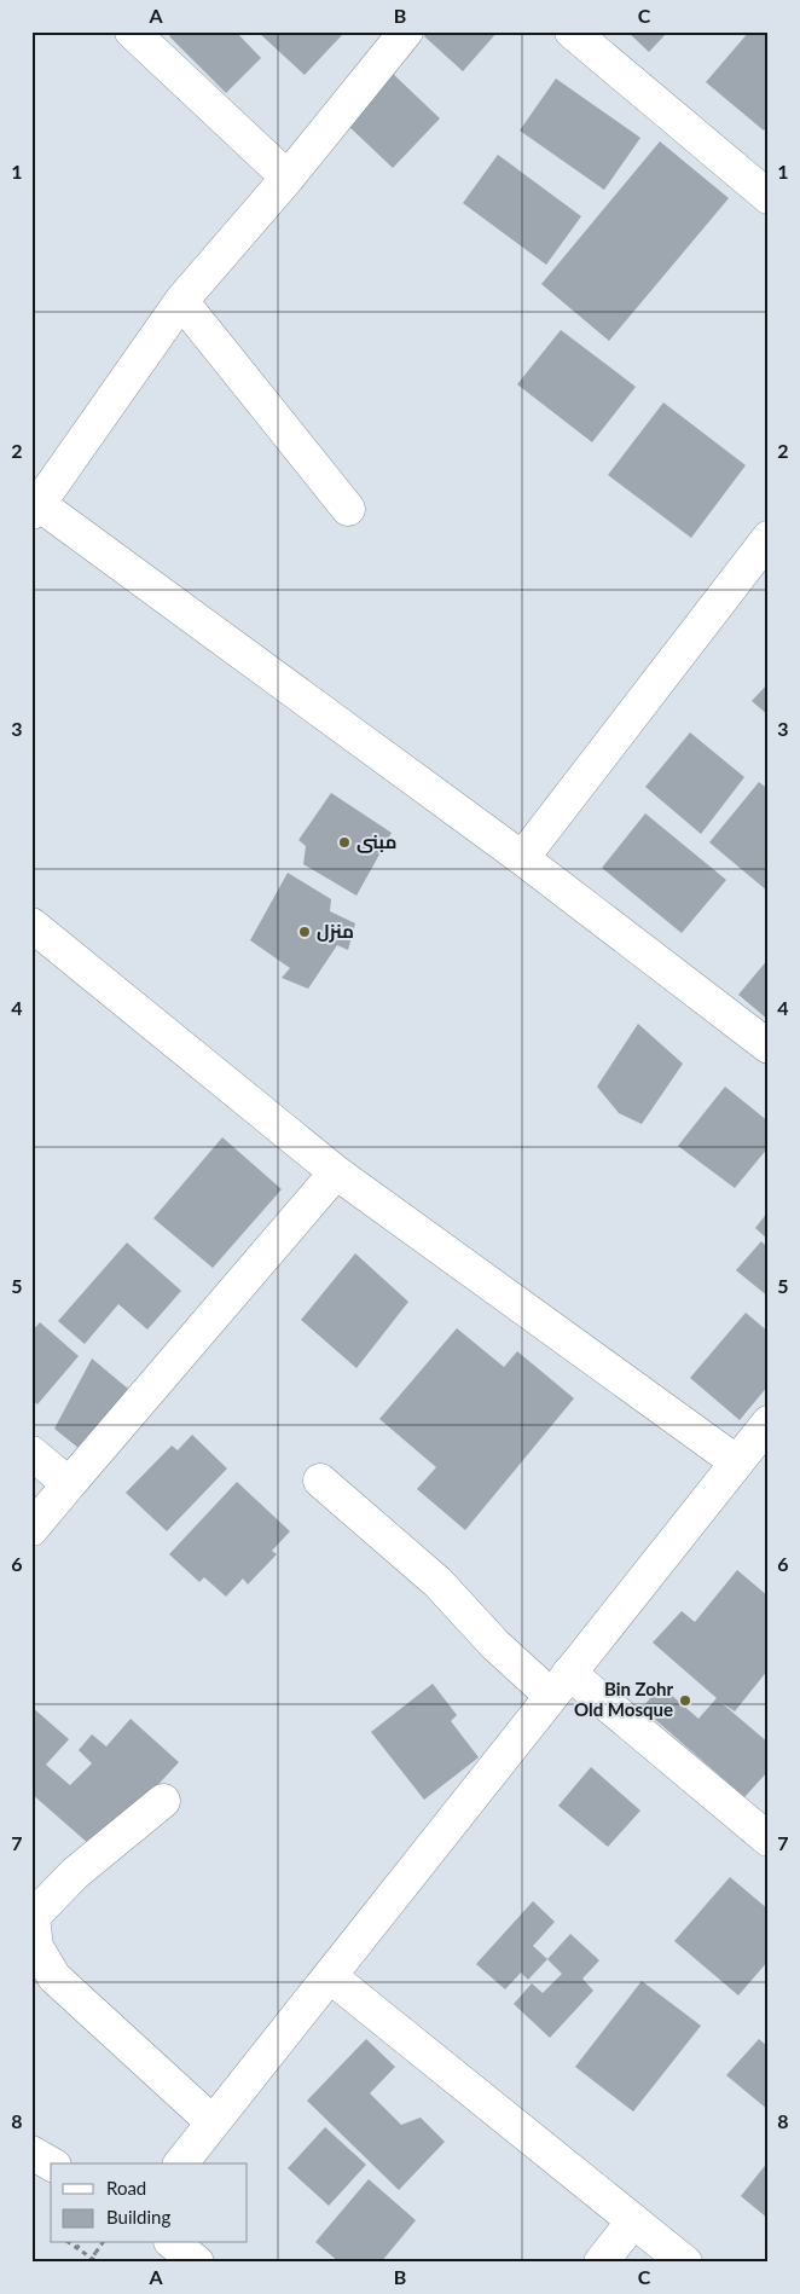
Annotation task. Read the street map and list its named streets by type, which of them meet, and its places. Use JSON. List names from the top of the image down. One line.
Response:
{"places":["مبنى","منزل","Bin Zohr Old Mosque"],"legend":["Road","Building"],"grid":{"columns":["A","B","C"],"rows":["1","2","3","4","5","6","7","8"]}}
